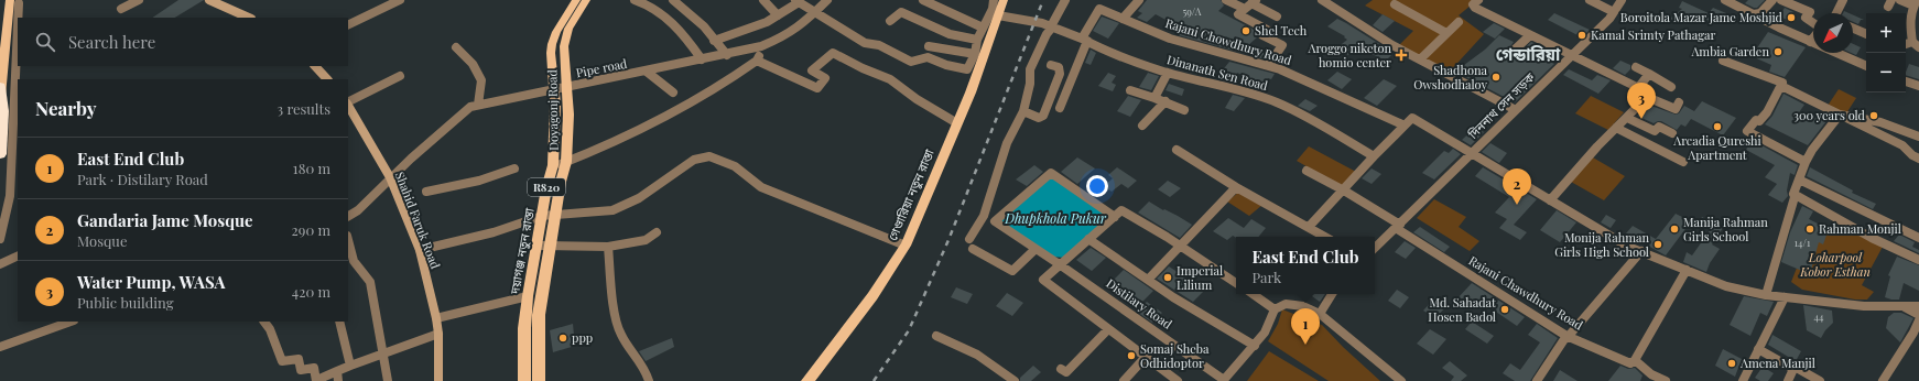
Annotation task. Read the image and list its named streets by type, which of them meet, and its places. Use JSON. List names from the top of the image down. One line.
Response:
{"streets":{"main road":["Doyagonj Road","R820","গেণ্ডারিয়া নতুন রাস্তা","Shahid Faruk Road","দয়াগঞ্জ নতুন রাস্তা"],"street":["Rajani Chowdhury Road","Pipe road","Dinanath Sen Road","দিননাথ সেন সড়ক","Rajani Chawdhury Road","Distilary Road"]},"crossings":[["Rajani Chowdhury Road","Dinanath Sen Road"],["Pipe road","Doyagonj Road"],["Pipe road","Shahid Faruk Road"],["Pipe road","দয়াগঞ্জ নতুন রাস্তা"]],"districts":["গেন্ডারিয়া"],"water":["Dhupkhola Pukur"],"parks":["Loharpool Kobor Esthan"],"places":{"other":["Boroitola Mazar Jame Moshjid","Shel Tech","Kamal Srimty Pathagar","Ambia Garden","Shadhona Owshodhaloy","300 years old","Arcadia Qureshi Apartment","Manija Rahman Girls School","Rahman Monjil","Monija Rahman Girls High School","Imperial Lilium","Md. Sahadat Hosen Badol","ppp","Somaj Sheba Odhidoptor","Amena Manjil"],"health":["Aroggo niketon homio center"]},"house_numbers":["59/A","14/1","44"],"north":"bottom left","page":{"map_buttons":["+","−"],"search":"Search here","heading":["Nearby","3 results"],"pins":["3","2","1"],"list":[{"mark":"1","name":"East End Club","note":"Park · Distilary Road","value":"180 m"},{"mark":"2","name":"Gandaria Jame Mosque","note":"Mosque","value":"290 m"},{"mark":"3","name":"Water Pump, WASA","note":"Public building","value":"420 m"}],"popup":["East End Club","Park"]}}
